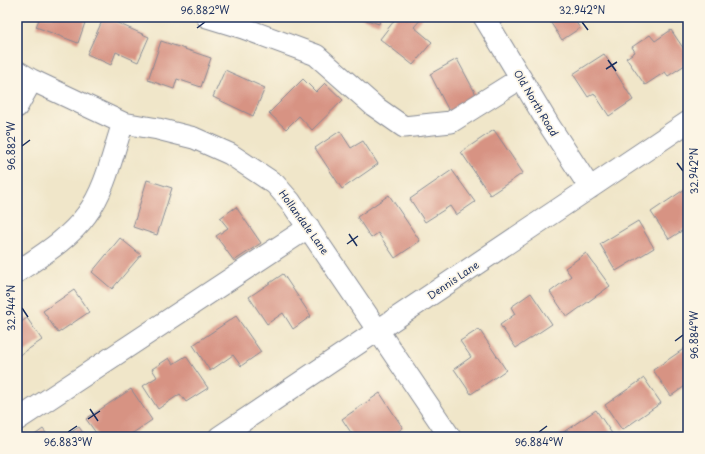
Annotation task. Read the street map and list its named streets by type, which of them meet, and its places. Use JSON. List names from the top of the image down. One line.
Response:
{"streets":{"street":["Old North Road","Hollandale Lane","Dennis Lane"]},"crossings":[["Old North Road","Dennis Lane"],["Hollandale Lane","Dennis Lane"]],"coordinates":["96.882°W","32.942°N","32.944°N","96.884°W","96.883°W"]}
